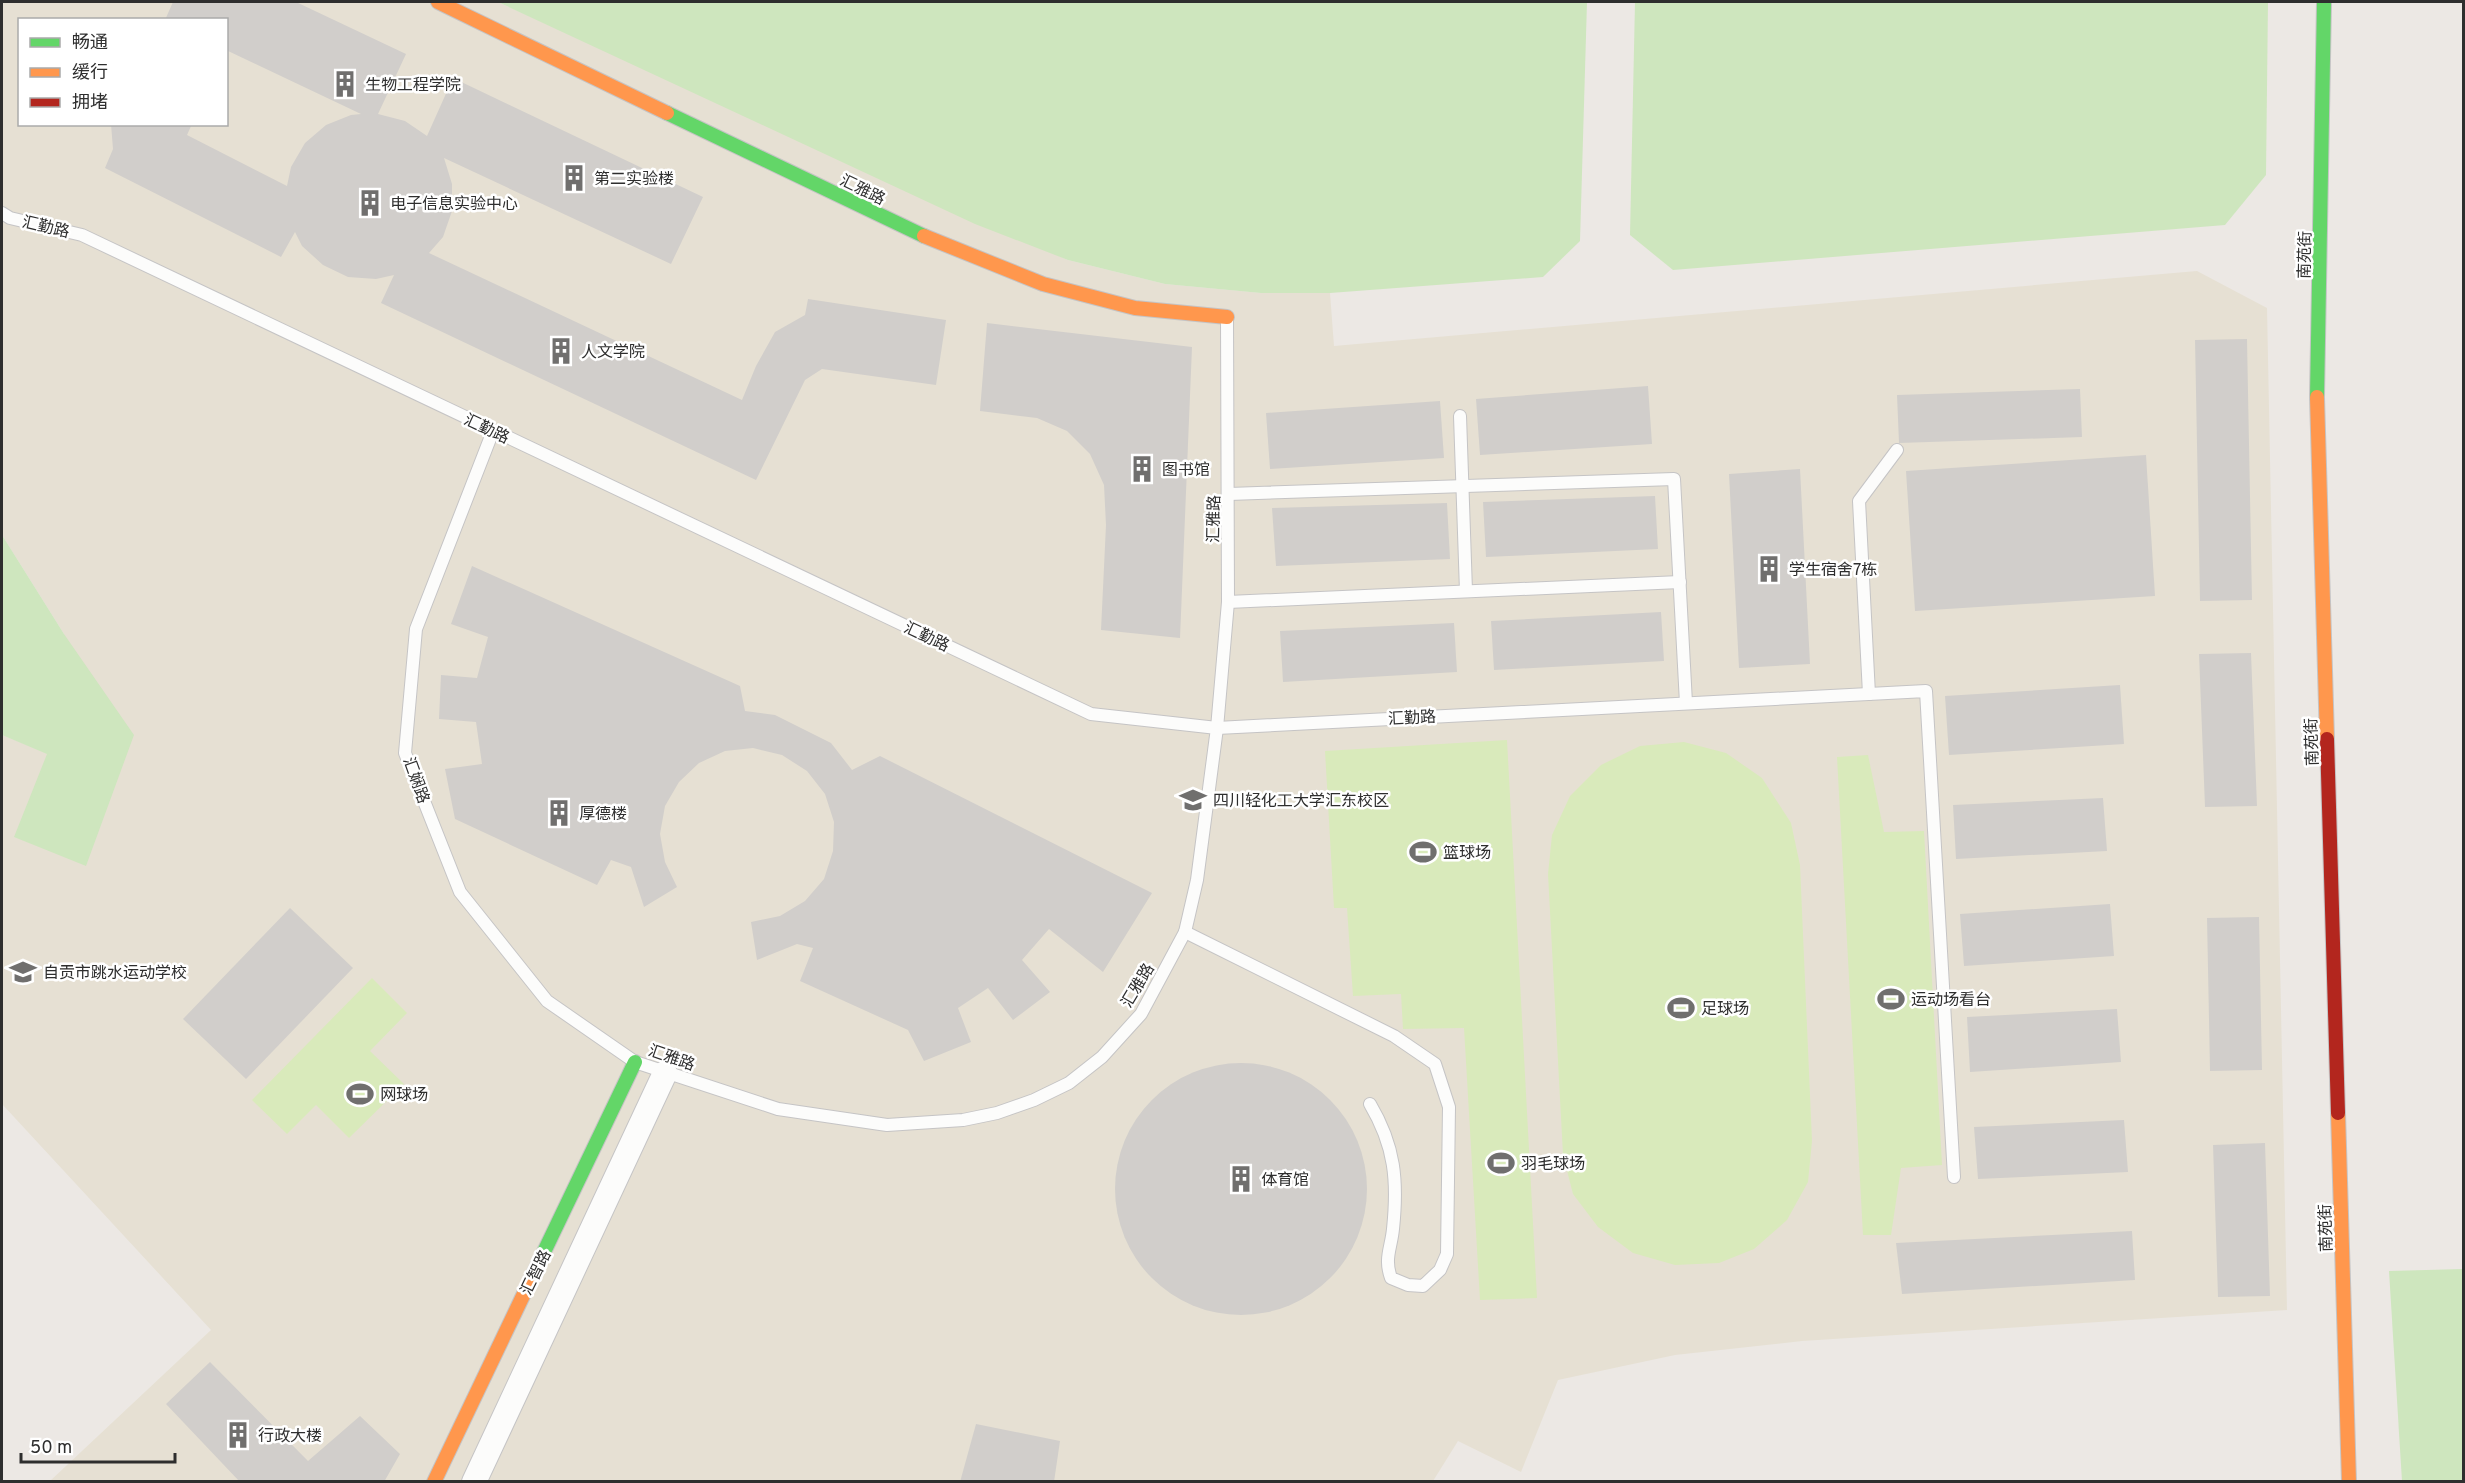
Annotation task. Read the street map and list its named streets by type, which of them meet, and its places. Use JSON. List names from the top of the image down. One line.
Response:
{"streets":{"main road":["汇雅路","南苑街","汇智路"],"lane":["汇勤路","汇娴路"]},"crossings":[["汇雅路","汇勤路"],["汇雅路","汇娴路"],["汇雅路","汇智路"],["汇勤路","汇娴路"],["汇娴路","汇智路"]],"places":{"building":["生物工程学院","第二实验楼","电子信息实验中心","人文学院","图书馆","学生宿舍7栋","厚德楼","体育馆","行政大楼"],"school or university":["四川轻化工大学汇东校区","自贡市跳水运动学校"],"sports":["篮球场","运动场看台","足球场","网球场","羽毛球场"]},"legend":["畅通","缓行","拥堵"],"scale_bar":"50 m"}
